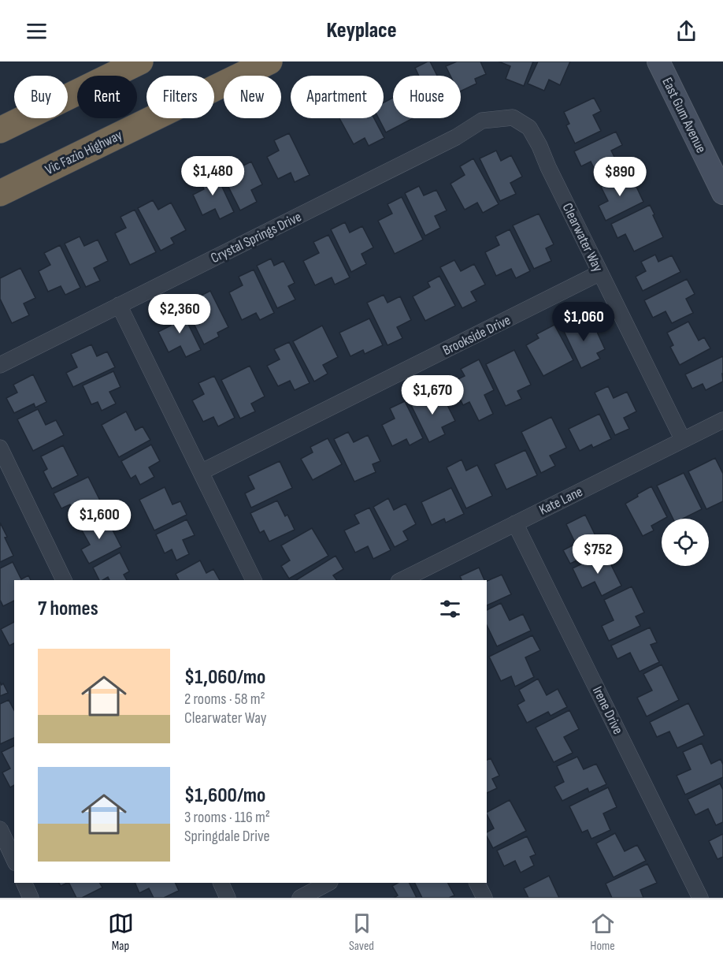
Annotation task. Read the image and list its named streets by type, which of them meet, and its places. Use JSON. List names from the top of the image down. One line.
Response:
{"streets":{"highway":["Vic Fazio Highway"],"street":["East Gum Avenue","Crystal Springs Drive","Clearwater Way","Brookside Drive","Kate Lane","Irene Drive"]},"crossings":[["Crystal Springs Drive","Clearwater Way"],["Clearwater Way","Brookside Drive"],["Clearwater Way","Kate Lane"],["Kate Lane","Irene Drive"]],"page":{"header":"Keyplace","chip":["Buy","Rent","Filters","New","Apartment","House"],"price":["$1,480","$890","$2,360","$1,060","$1,670","$1,600","$752"],"heading":"7 homes","list":[{"name":"$1,060/mo","note":"2 rooms · 58 m² · Clearwater Way"},{"name":"$1,600/mo","note":"3 rooms · 116 m² · Springdale Drive"}],"tabs":["Map","Saved","Home"]}}
